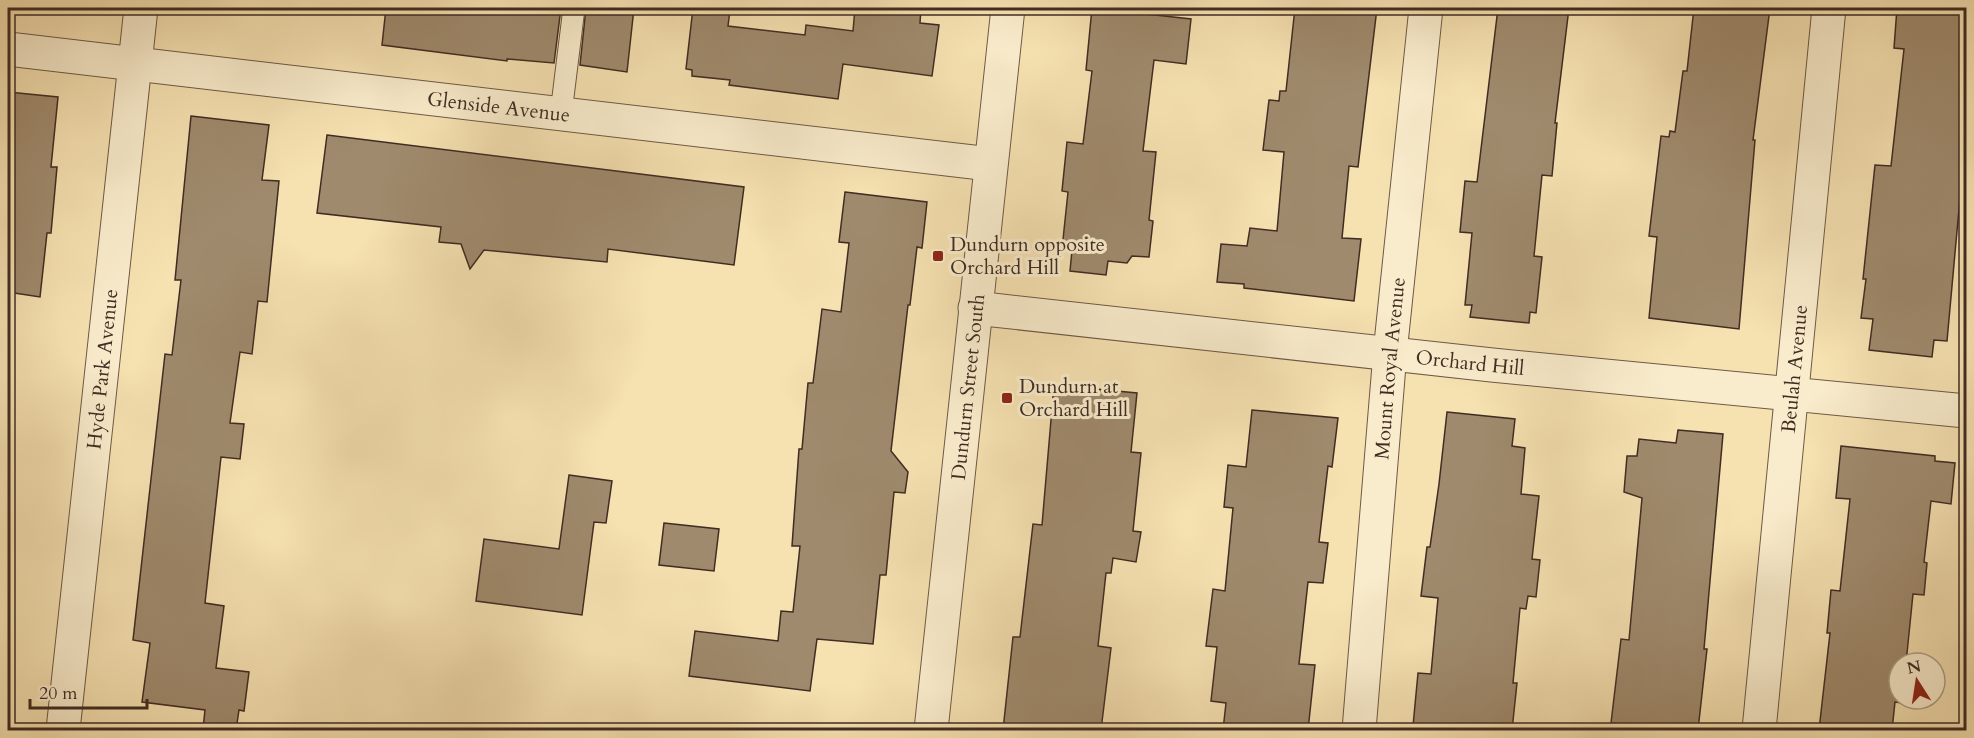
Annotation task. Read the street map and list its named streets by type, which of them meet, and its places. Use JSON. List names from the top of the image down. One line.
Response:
{"streets":{"street":["Glenside Avenue","Orchard Hill","Hyde Park Avenue","Mount Royal Avenue","Beulah Avenue","Dundurn Street South"]},"crossings":[["Glenside Avenue","Hyde Park Avenue"],["Glenside Avenue","Dundurn Street South"],["Orchard Hill","Mount Royal Avenue"],["Orchard Hill","Beulah Avenue"],["Orchard Hill","Dundurn Street South"]],"places":{"transit":["Dundurn opposite Orchard Hill","Dundurn at Orchard Hill"]},"scale_bar":"20 m","north":"top"}
